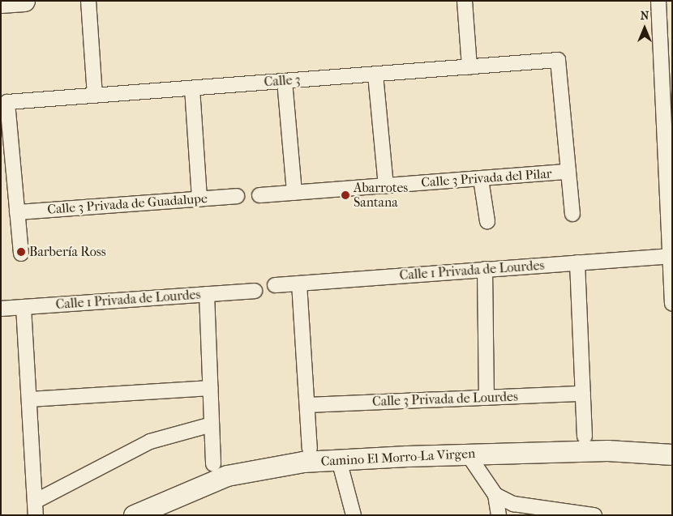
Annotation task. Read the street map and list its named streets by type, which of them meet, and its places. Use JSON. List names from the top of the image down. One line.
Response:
{"streets":{"street":["Calle 3","Calle 3 Privada del Pilar","Calle 3 Privada de Guadalupe","Calle 1 Privada de Lourdes","Calle 3 Privada de Lourdes","Camino El Morro-La Virgen"]},"crossings":[["Calle 3","Calle 3 Privada del Pilar"],["Calle 3","Calle 3 Privada de Guadalupe"]],"places":["Abarrotes Santana","Barbería Ross"],"north":"top"}
